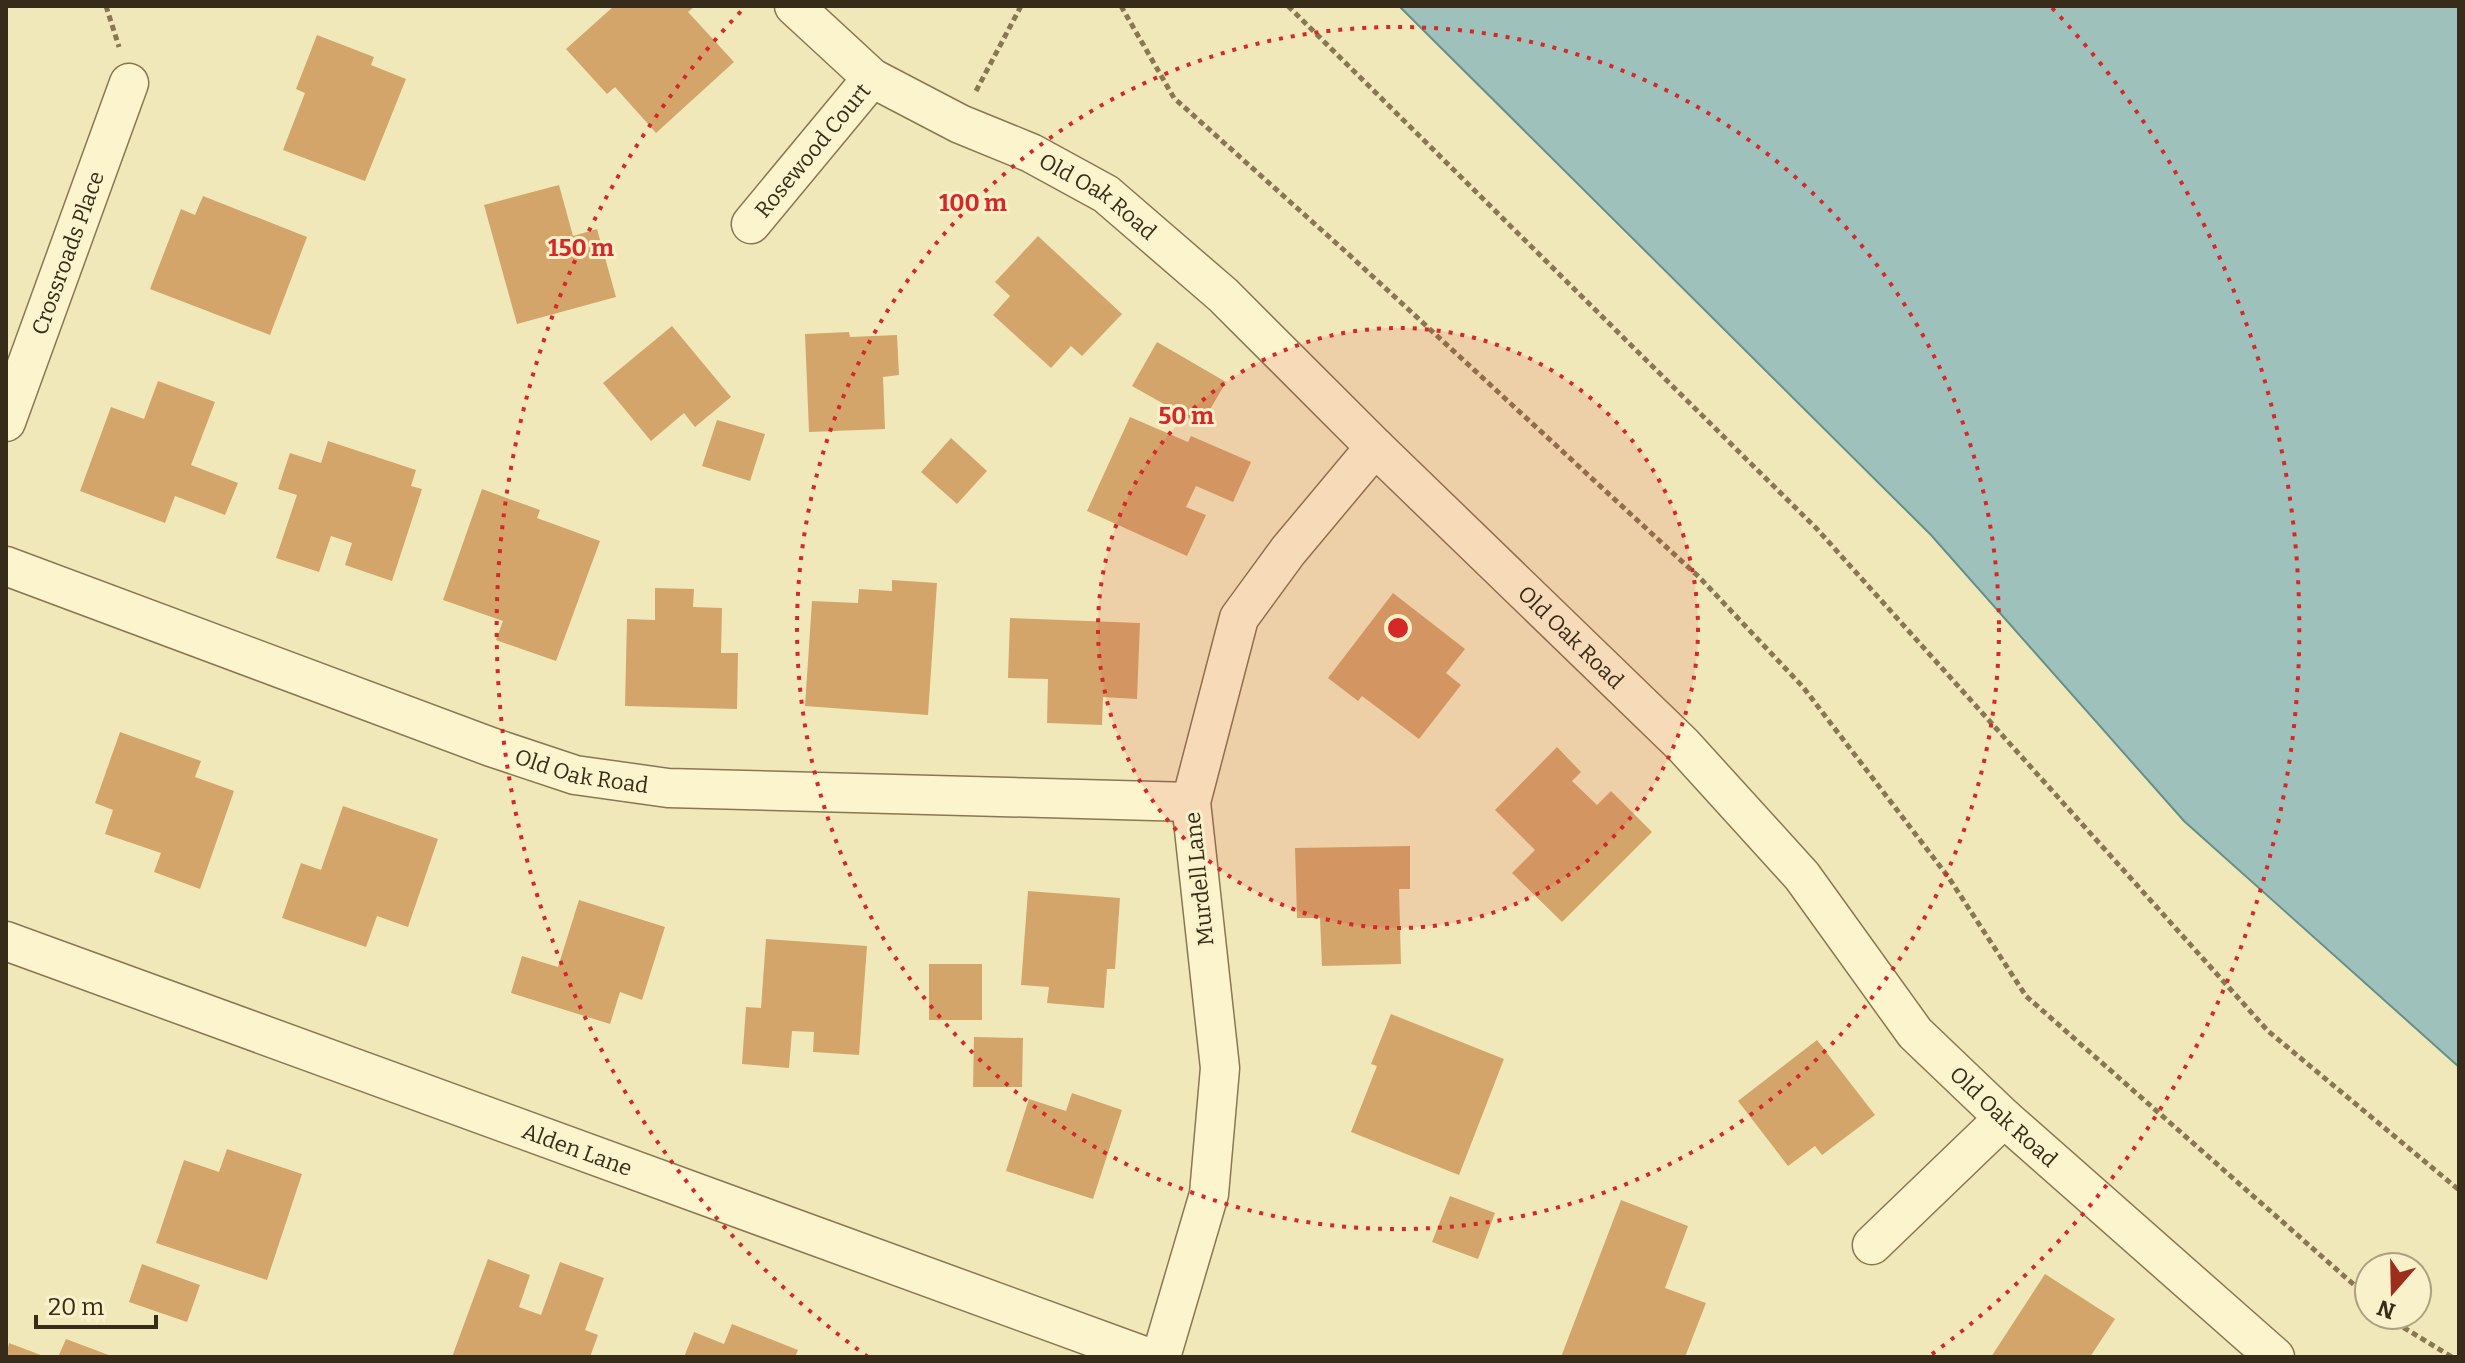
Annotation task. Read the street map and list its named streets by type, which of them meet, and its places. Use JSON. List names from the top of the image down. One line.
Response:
{"streets":{"street":["Rosewood Court","Old Oak Road","Crossroads Place","Murdell Lane","Alden Lane"]},"crossings":[["Rosewood Court","Old Oak Road"],["Old Oak Road","Murdell Lane"]],"scale_bar":"20 m","north":"bottom","rings":["100 m","150 m","50 m"]}
